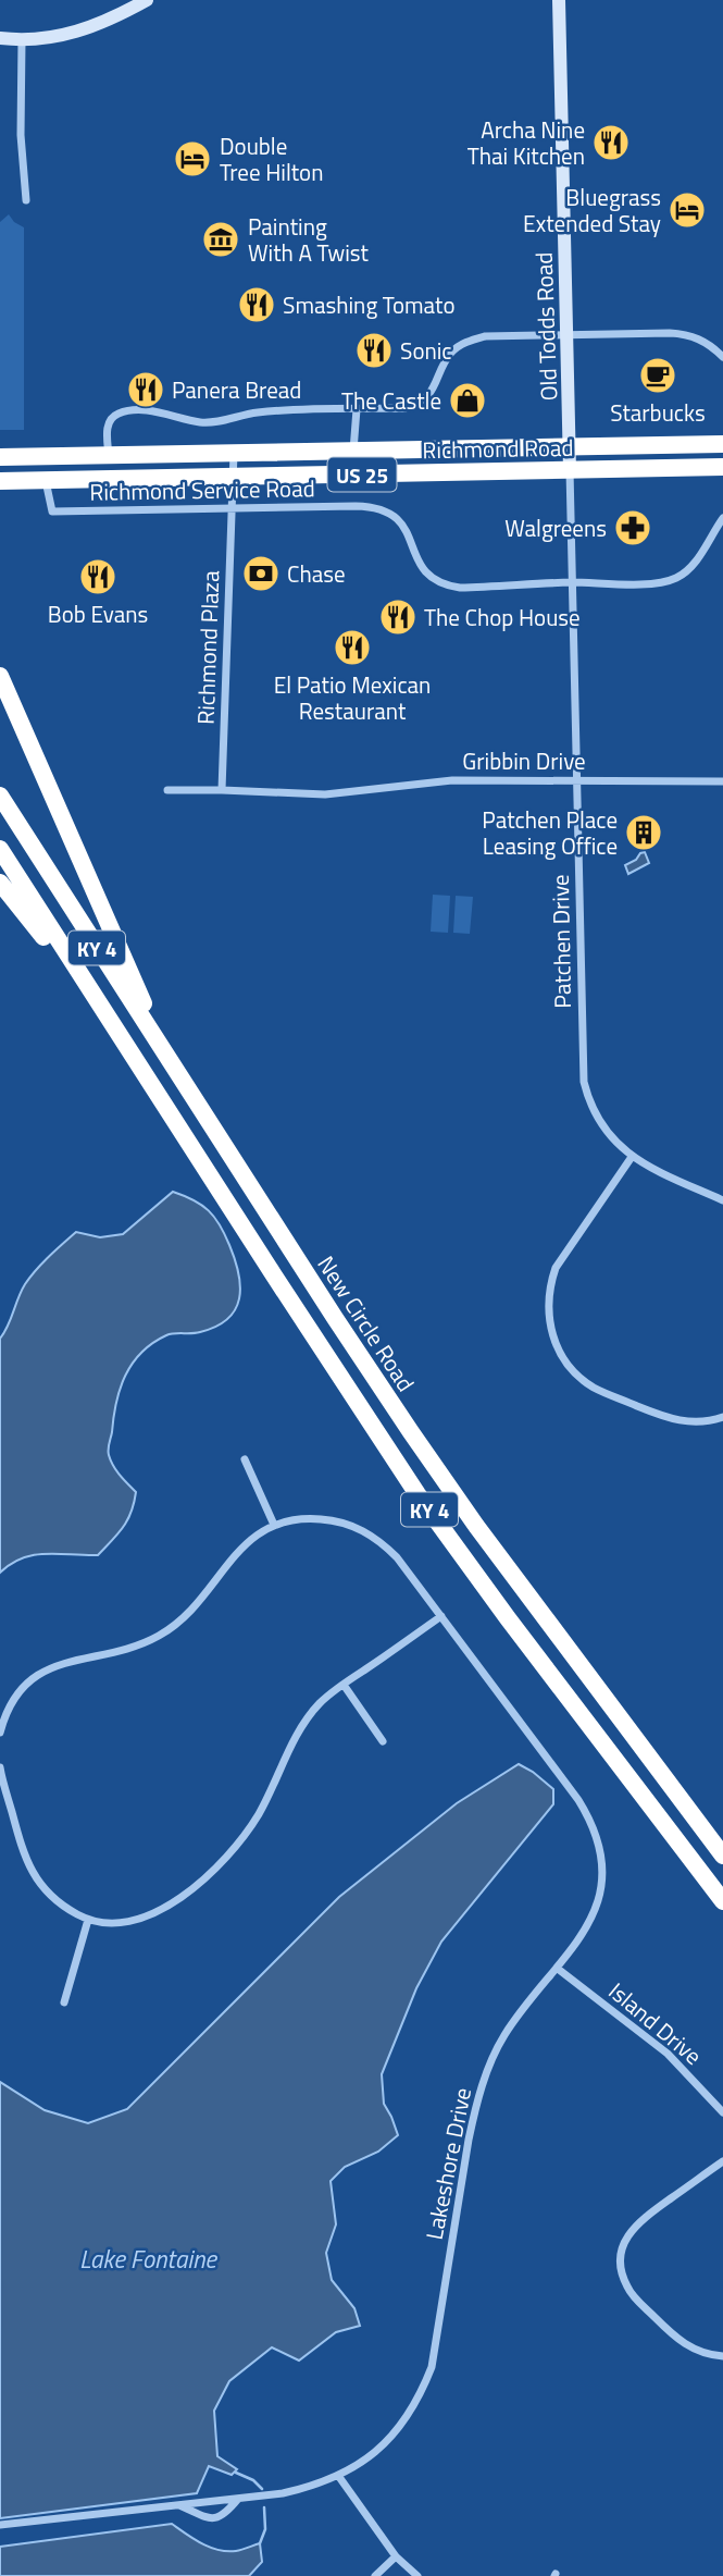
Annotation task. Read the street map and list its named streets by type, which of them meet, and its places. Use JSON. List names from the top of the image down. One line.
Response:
{"streets":{"highway":["Richmond Road","US 25","KY 4","New Circle Road"],"main road":["Old Todds Road"],"street":["Richmond Service Road","Richmond Plaza","Gribbin Drive","Patchen Drive","Island Drive","Lakeshore Drive"]},"crossings":[["Old Todds Road","Richmond Road"],["Old Todds Road","Richmond Service Road"],["Old Todds Road","Patchen Drive"],["Richmond Road","Richmond Service Road"],["Richmond Road","Richmond Plaza"],["Richmond Road","Patchen Drive"],["Richmond Service Road","Richmond Plaza"],["Richmond Service Road","Patchen Drive"],["Richmond Plaza","Gribbin Drive"],["Gribbin Drive","Patchen Drive"],["Island Drive","Lakeshore Drive"]],"water":["Lake Fontaine"],"places":{"restaurant":["Archa Nine Thai Kitchen","Smashing Tomato","Sonic","Panera Bread","Bob Evans","The Chop House","El Patio Mexican Restaurant"],"hotel":["Double Tree Hilton","Bluegrass Extended Stay"],"museum":["Painting With A Twist"],"cafe":["Starbucks"],"shop":["The Castle"],"pharmacy":["Walgreens"],"bank":["Chase"],"building":["Patchen Place Leasing Office"]}}
